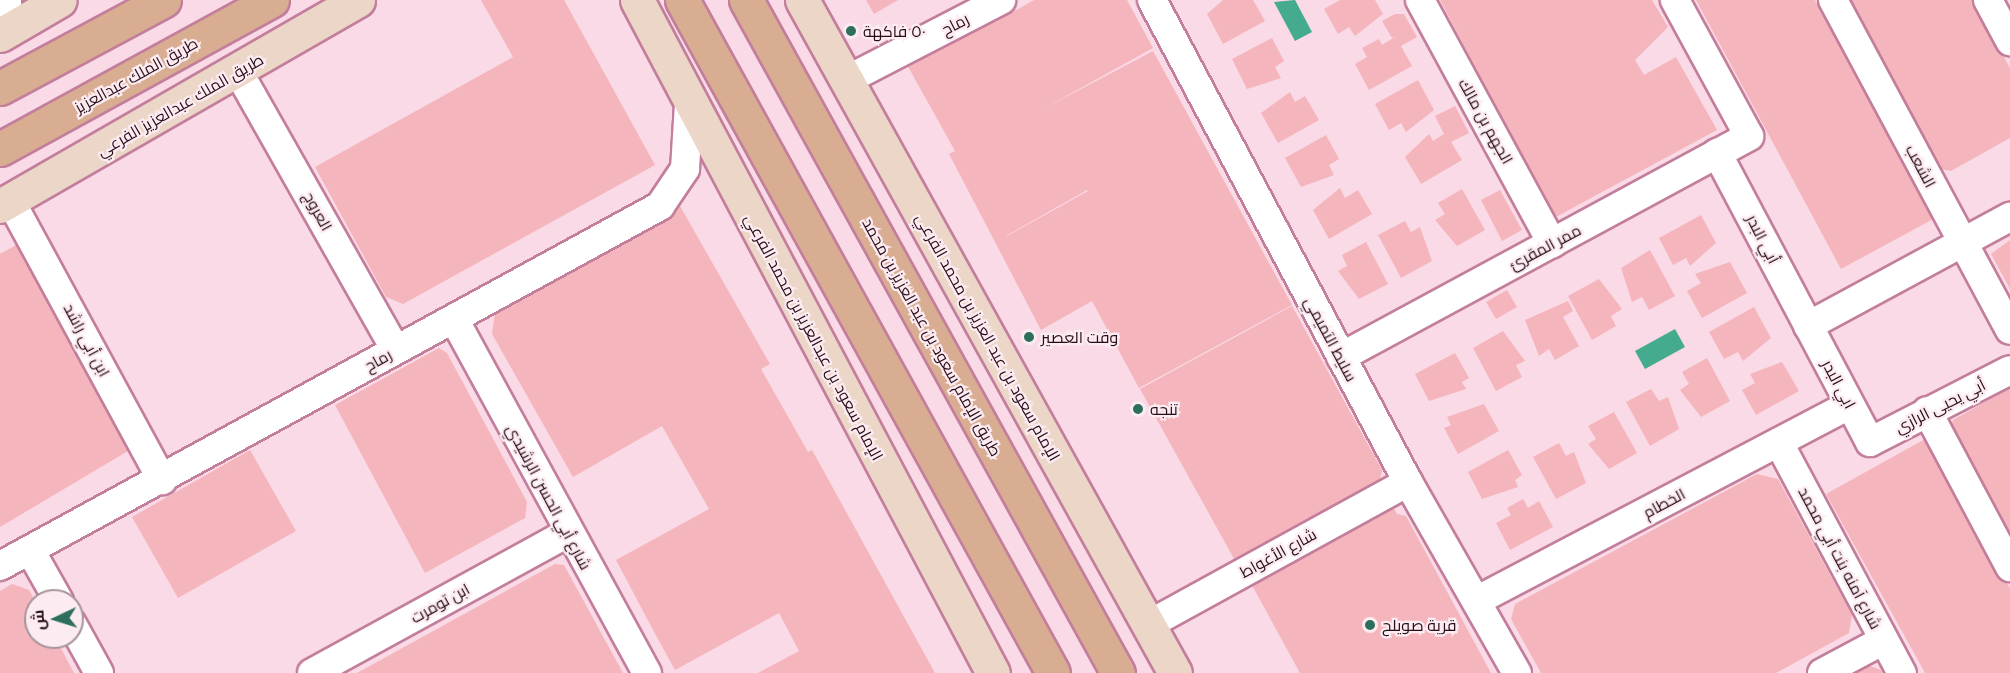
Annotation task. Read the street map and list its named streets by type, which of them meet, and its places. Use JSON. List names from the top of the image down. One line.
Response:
{"streets":{"main road":["طريق الملك عبدالعزيز","طريق الإمام سعود بن عبد العزيز بن محمد"],"street":["رماح","طريق الملك عبدالعزيز الفرعي","الجهم بن مالك","الشعب","العروج","أبي البدر","ممر المقرئ","الإمام سعود بن عبدالعزيز بن محمد الفرعي","الإمام سعود بن عبد العزيز بن محمد الفرعي","سليط التميمي","ابن أبي راشد","ابي البدر","أبي يحيى الرازي","شارع أبي الحسن الرشيدي","الخطام","شارع الأغواط","شارع آمنه بنت أبي محمد","ابن تومرت"]},"crossings":[["رماح","العروج"],["رماح","الإمام سعود بن عبدالعزيز بن محمد الفرعي"],["رماح","الإمام سعود بن عبد العزيز بن محمد الفرعي"],["رماح","ابن أبي راشد"],["رماح","شارع أبي الحسن الرشيدي"],["طريق الملك عبدالعزيز الفرعي","العروج"],["طريق الملك عبدالعزيز الفرعي","ابن أبي راشد"],["الجهم بن مالك","ممر المقرئ"],["أبي البدر","ممر المقرئ"],["أبي البدر","ابي البدر"],["ممر المقرئ","سليط التميمي"],["الإمام سعود بن عبد العزيز بن محمد الفرعي","شارع الأغواط"],["سليط التميمي","الخطام"],["سليط التميمي","شارع الأغواط"],["ابي البدر","أبي يحيى الرازي"],["ابي البدر","الخطام"],["شارع أبي الحسن الرشيدي","ابن تومرت"],["الخطام","شارع آمنه بنت أبي محمد"]],"places":["٥٠ فاكهة","وقت العصير","تنجه","قرية صويلح"],"north":"left"}
